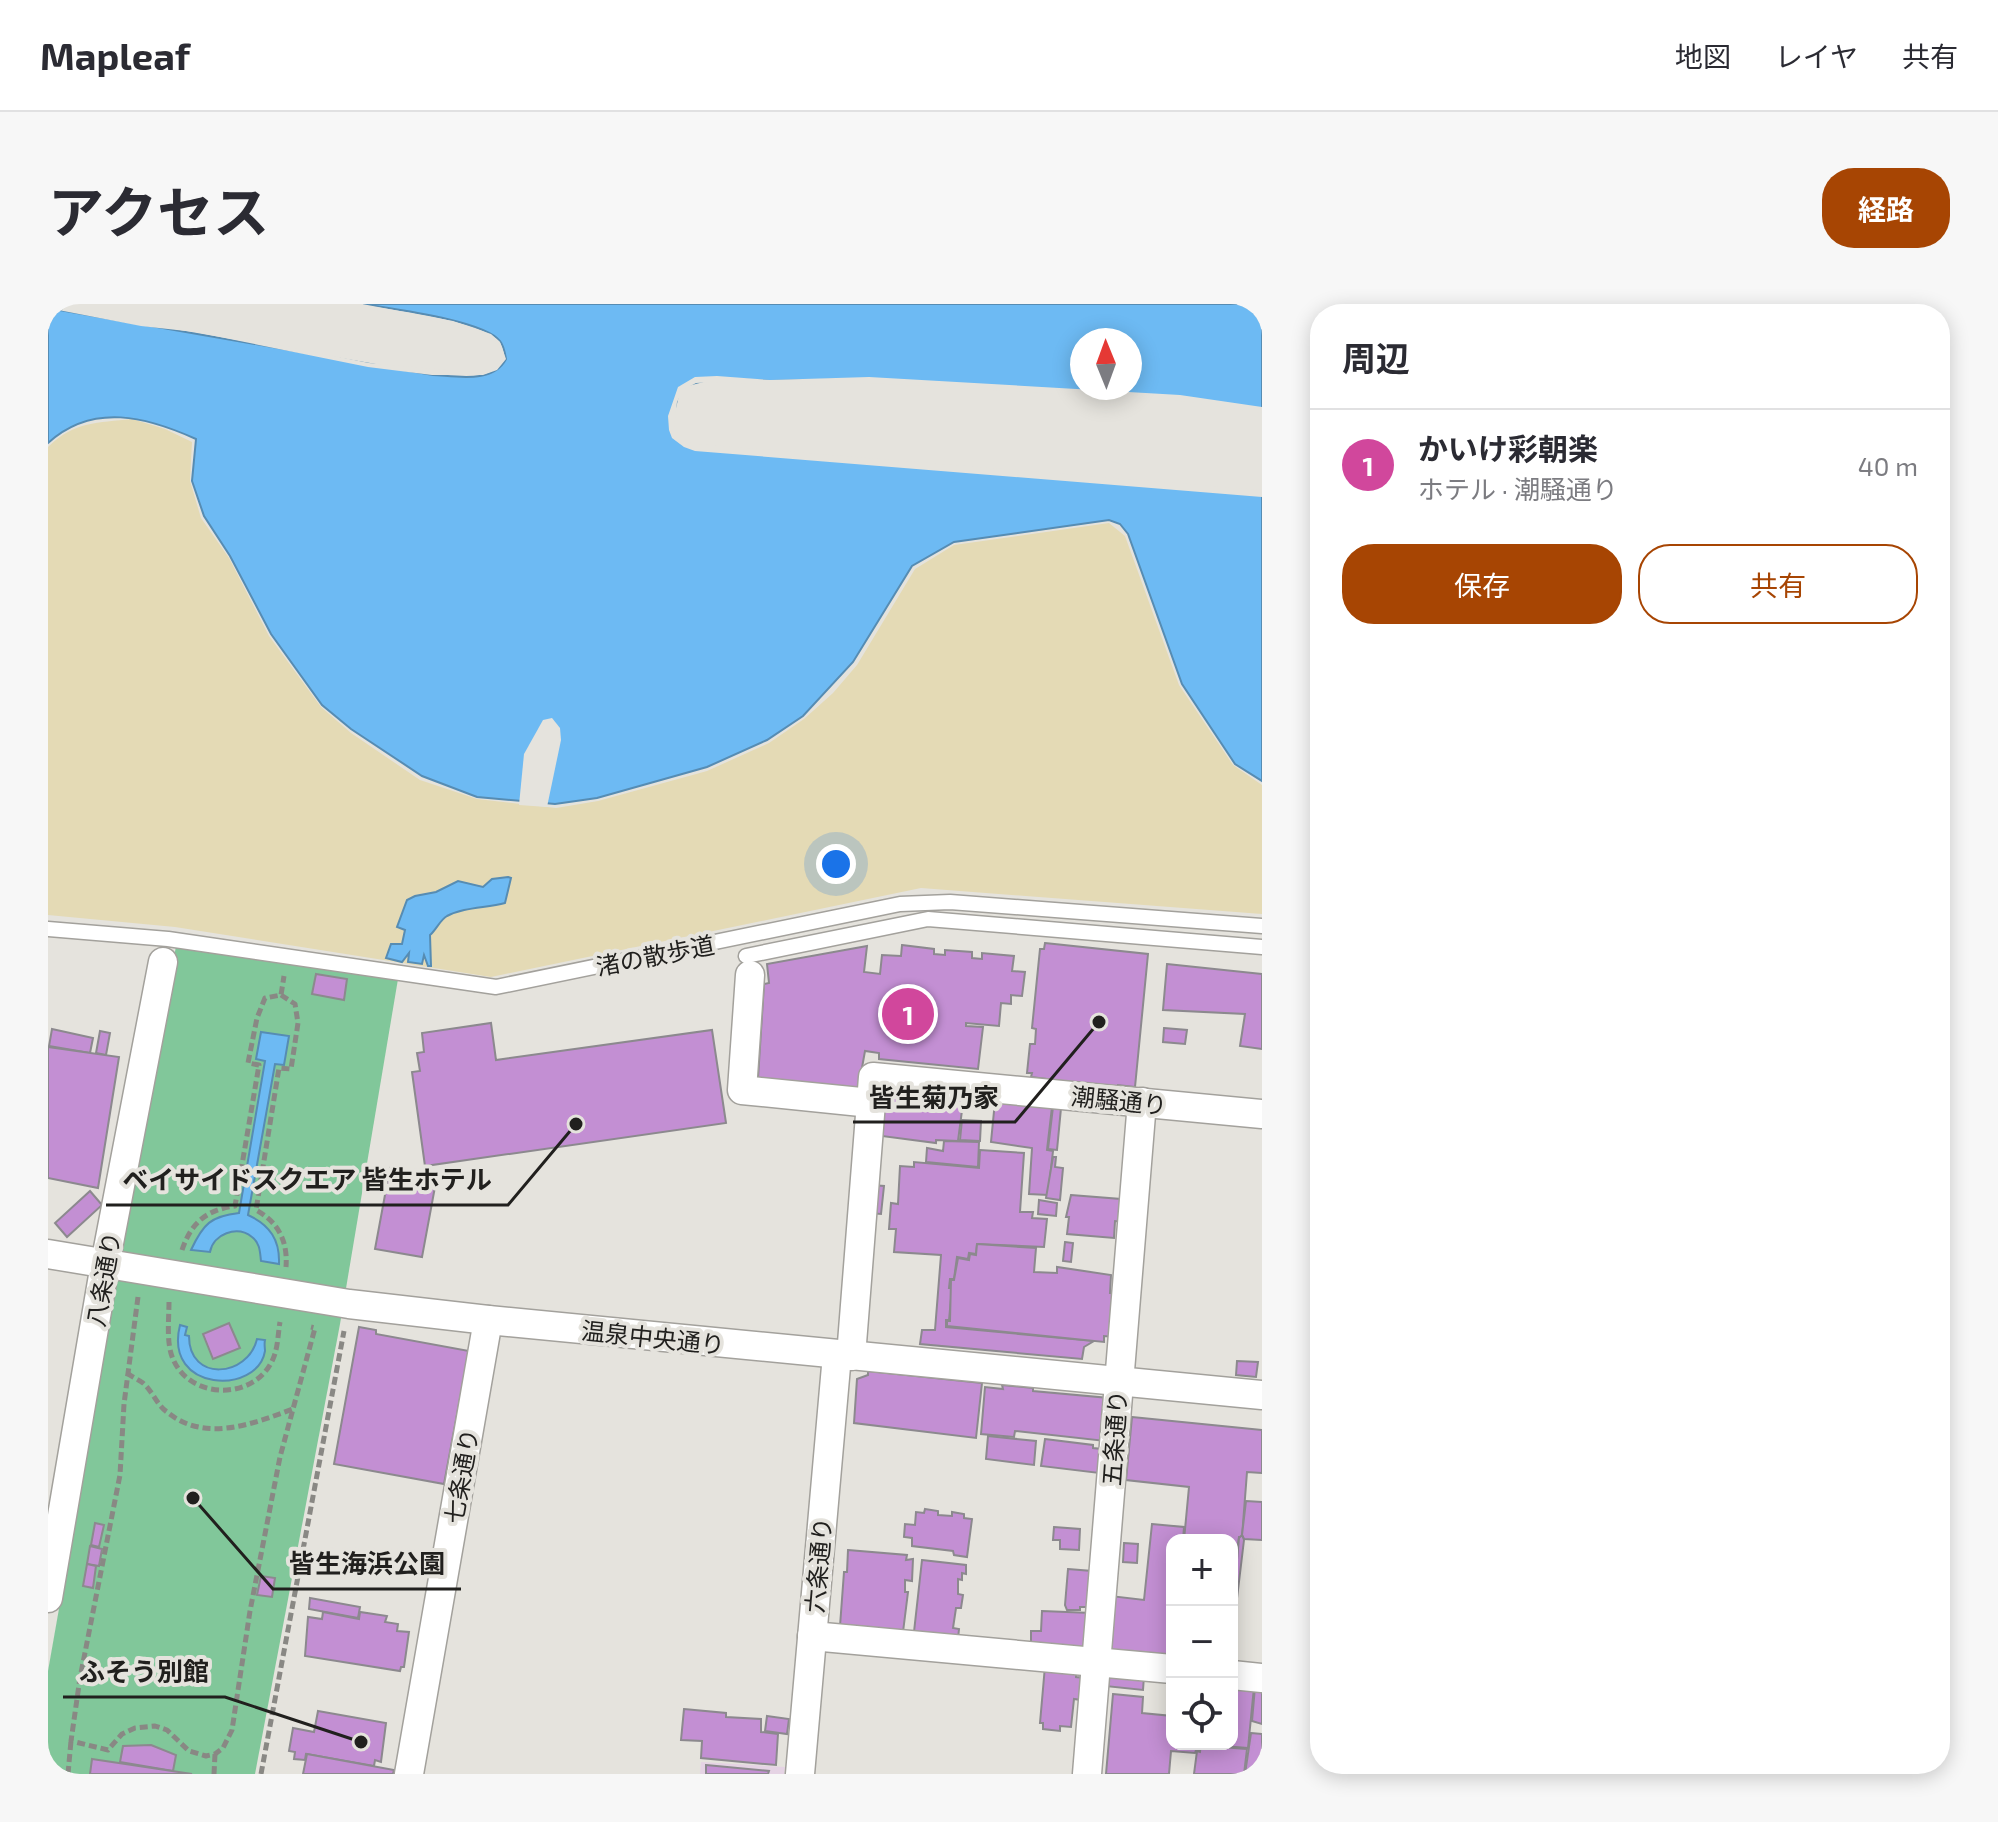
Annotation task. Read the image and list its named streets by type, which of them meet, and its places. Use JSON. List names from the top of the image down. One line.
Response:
{"streets":{"street":["潮騒通り","八条通り","温泉中央通り","五条通り","七条通り","六条通り"],"lane":["渚の散歩道"]},"crossings":[["渚の散歩道","八条通り"],["潮騒通り","五条通り"],["潮騒通り","六条通り"],["八条通り","温泉中央通り"],["温泉中央通り","五条通り"],["温泉中央通り","七条通り"],["温泉中央通り","六条通り"]],"places":["皆生菊乃家","ベイサイドスクエア 皆生ホテル","皆生海浜公園","ふそう別館"],"north":"top","page":{"header":"Mapleaf","nav":["地図","レイヤ","共有"],"title":"アクセス","buttons":["経路",["保存","共有"]],"heading":"周辺","list":[{"mark":"1","name":"かいけ彩朝楽","note":"ホテル · 潮騒通り","value":"40 m"}],"pins":"1","map_buttons":["+","−"]}}
